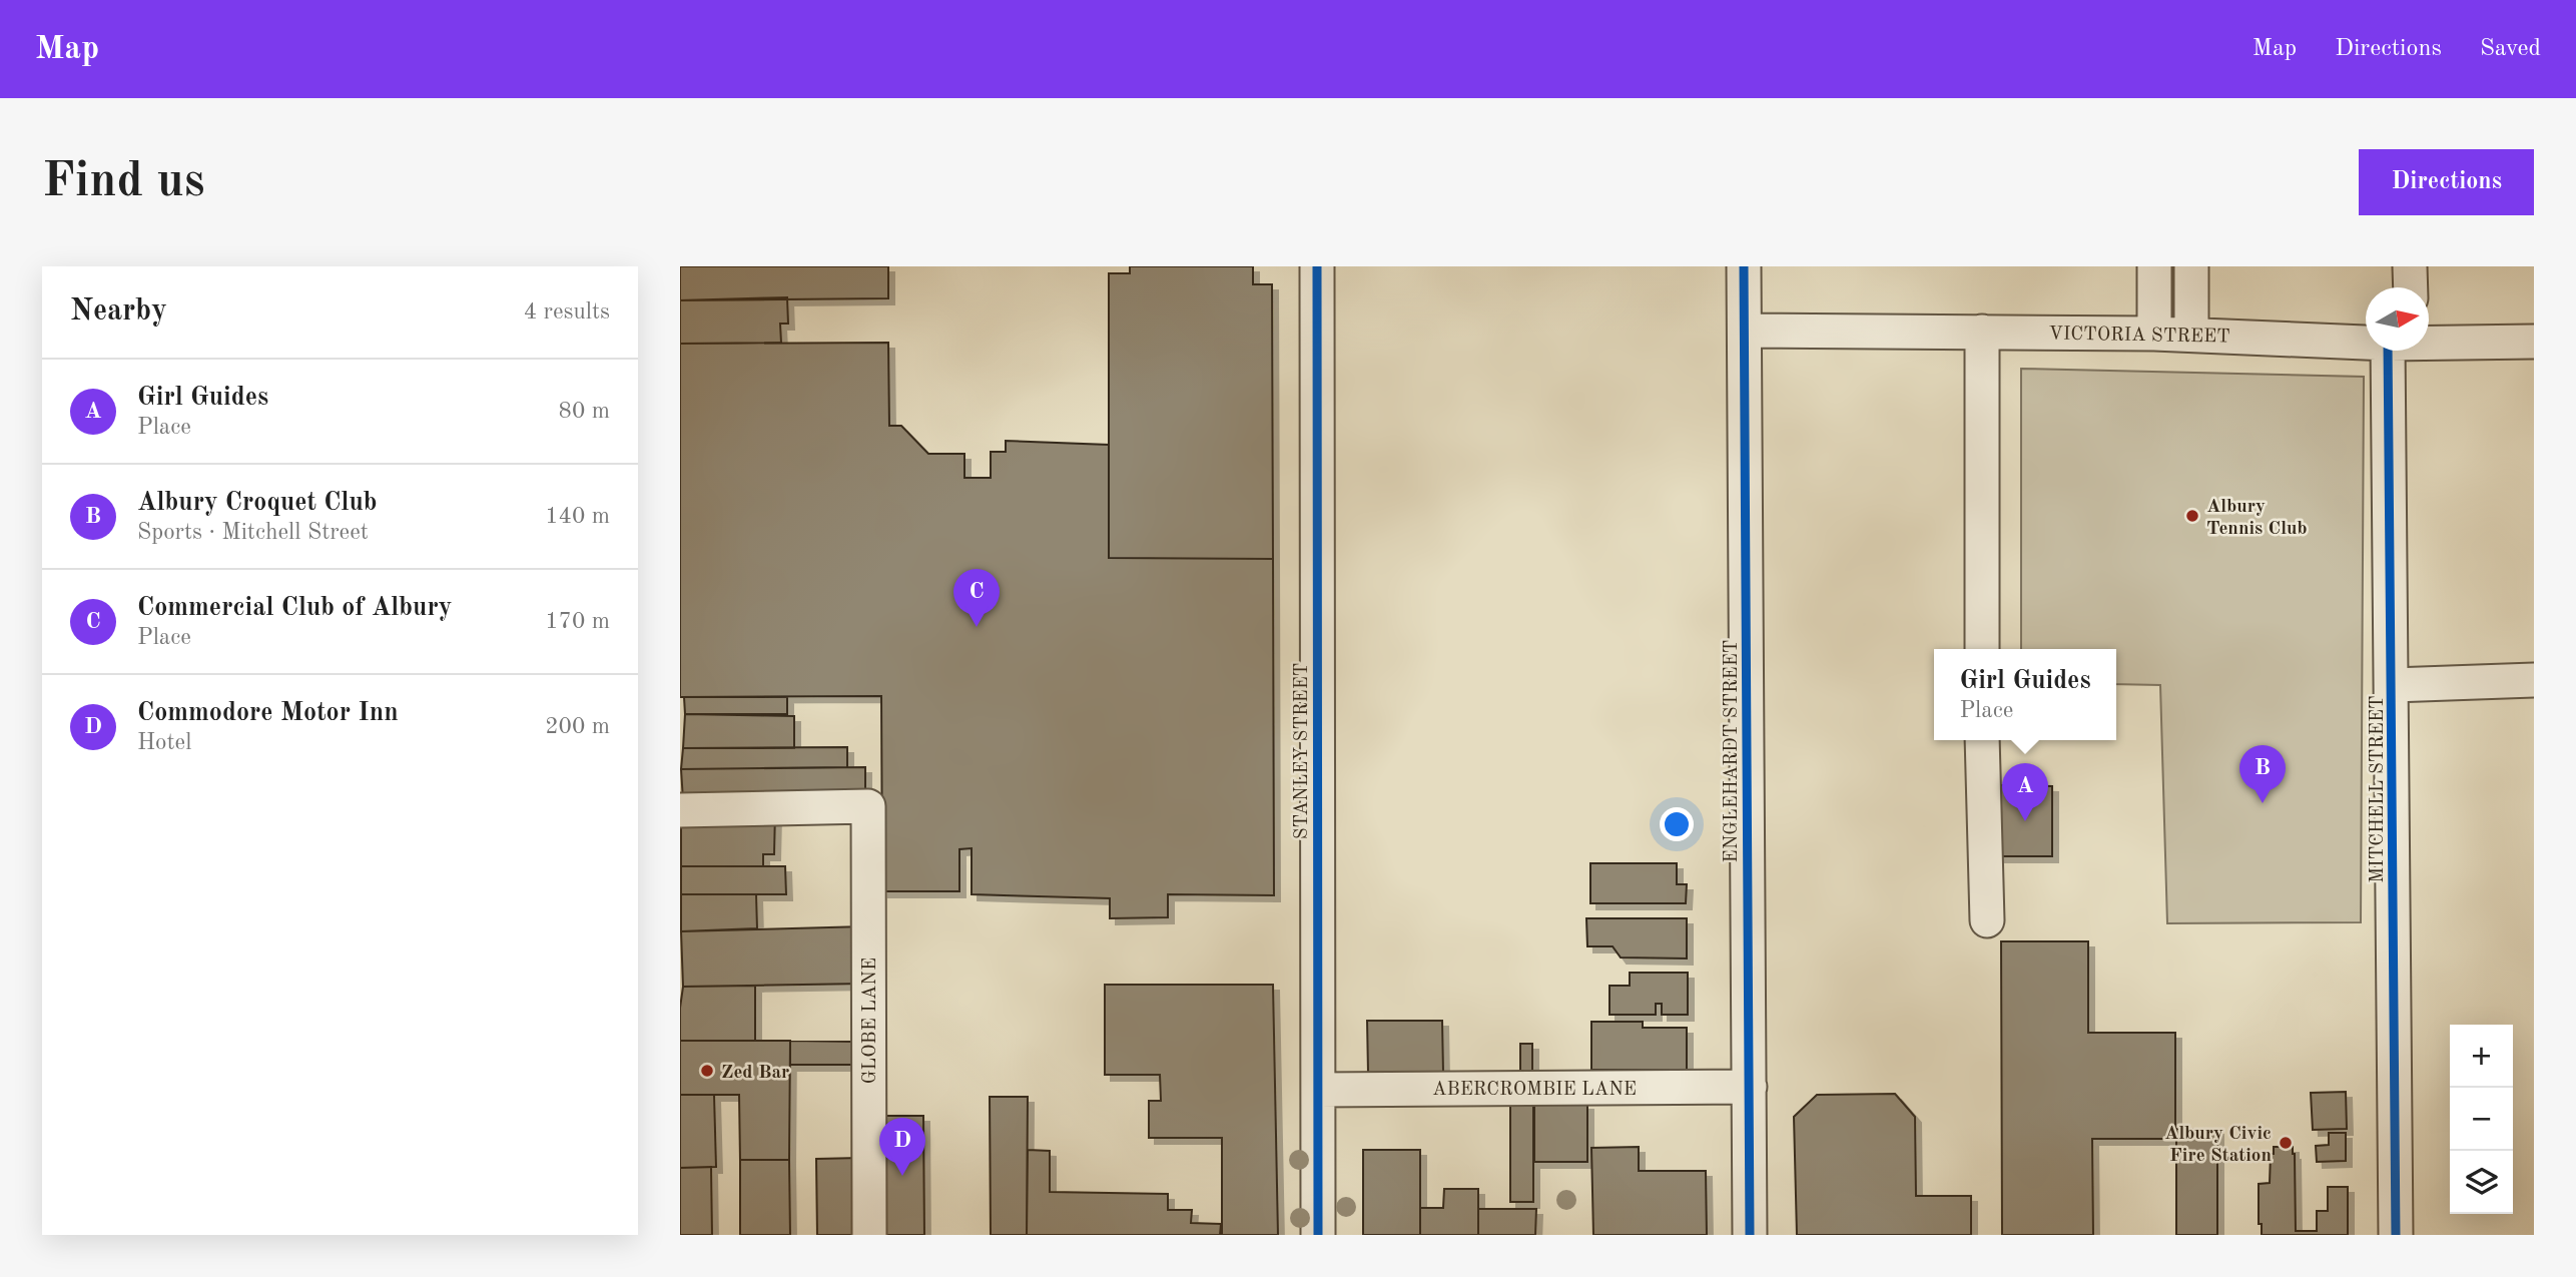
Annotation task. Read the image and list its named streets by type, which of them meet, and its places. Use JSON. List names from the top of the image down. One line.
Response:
{"streets":{"street":["VICTORIA STREET","STANLEY STREET","ENGLEHARDT STREET","MITCHELL STREET","GLOBE LANE","ABERCROMBIE LANE"]},"crossings":[["VICTORIA STREET","ENGLEHARDT STREET"],["STANLEY STREET","ABERCROMBIE LANE"],["ENGLEHARDT STREET","ABERCROMBIE LANE"]],"places":["Albury Tennis Club","Zed Bar","Albury Civic Fire Station"],"north":"right","page":{"header":"Map","nav":["Map","Directions","Saved"],"buttons":"Directions","title":"Find us","heading":["Nearby","4 results"],"list":[{"mark":"A","name":"Girl Guides","note":"Place","value":"80 m"},{"mark":"B","name":"Albury Croquet Club","note":"Sports · Mitchell Street","value":"140 m"},{"mark":"C","name":"Commercial Club of Albury","note":"Place","value":"170 m"},{"mark":"D","name":"Commodore Motor Inn","note":"Hotel","value":"200 m"}],"pins":["C","B","A","D"],"popup":["Girl Guides","Place"],"map_buttons":["+","−"]}}
